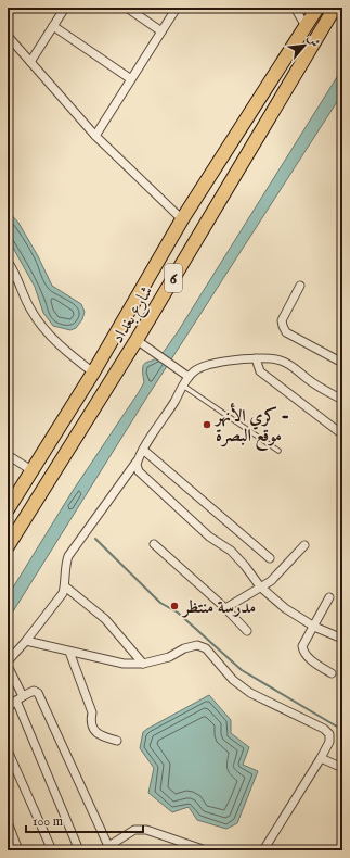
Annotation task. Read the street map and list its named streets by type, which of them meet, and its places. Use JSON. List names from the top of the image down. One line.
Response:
{"streets":{"highway":["6","شارع بغداد"]},"places":["كري الأنهر - موقع البصرة","مدرسة منتظر"],"scale_bar":"100 m","north":"top right"}
